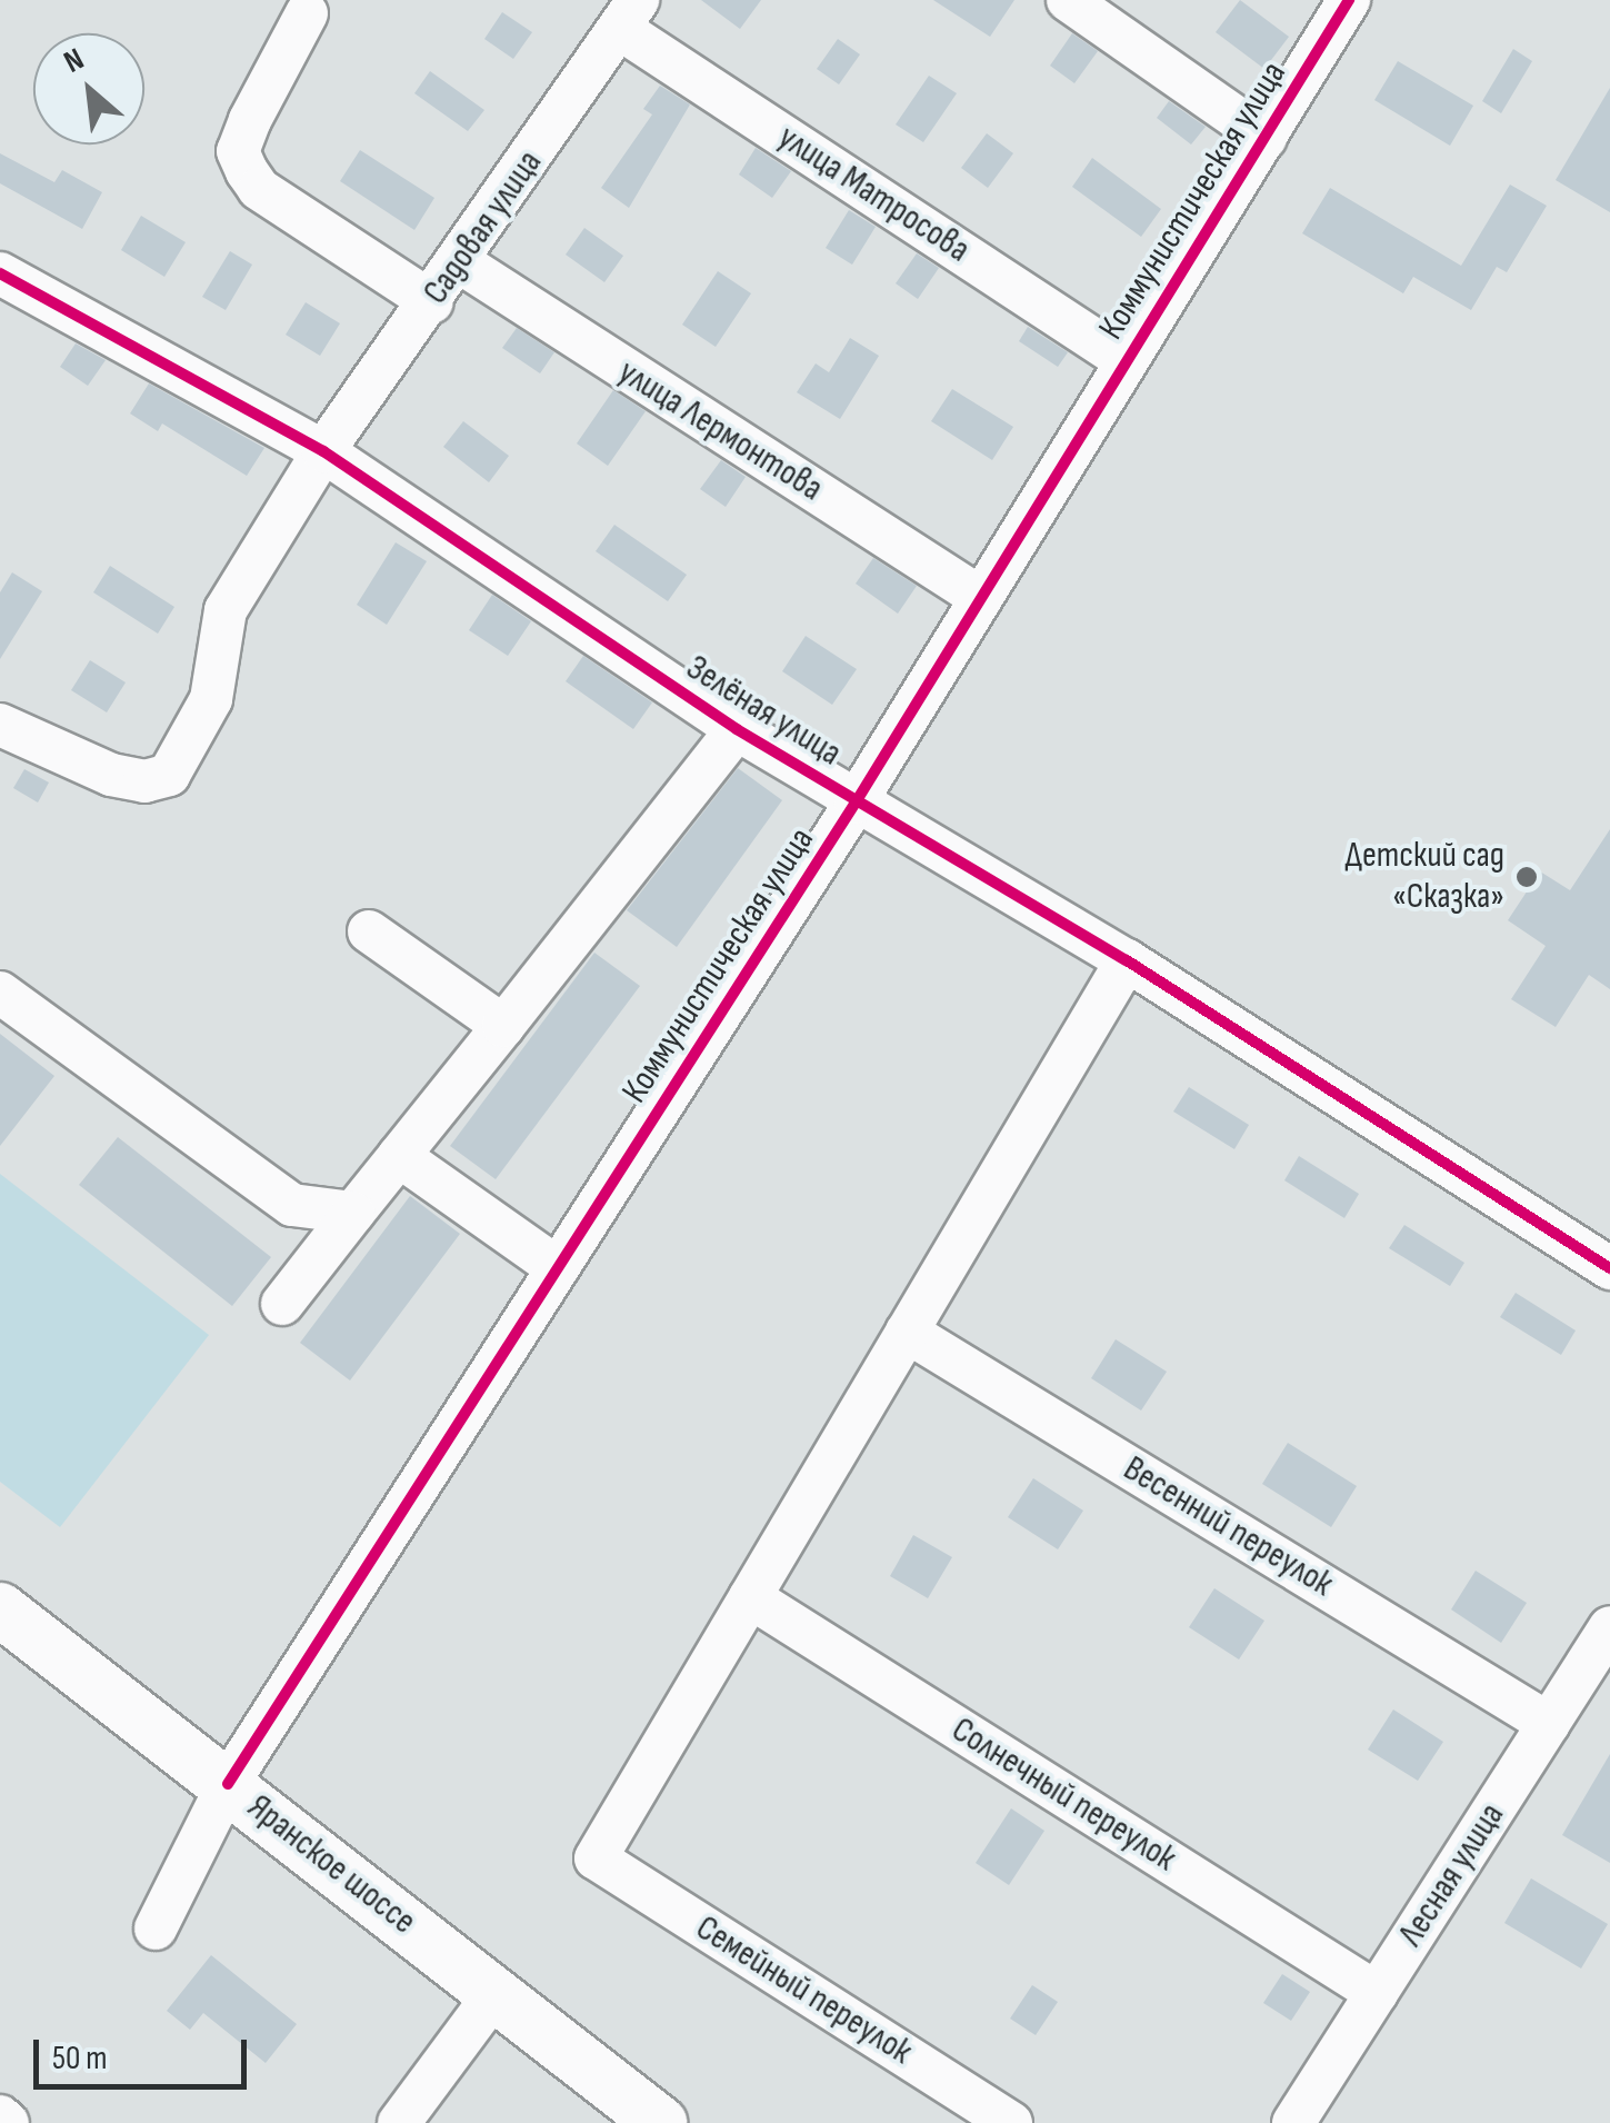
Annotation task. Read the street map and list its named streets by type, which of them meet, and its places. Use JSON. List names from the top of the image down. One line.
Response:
{"streets":{"main road":["Яранское шоссе"],"street":["улица Матросова","Коммунистическая улица","Садовая улица","улица Лермонтова","Зелёная улица","Весенний переулок","Солнечный переулок","Лесная улица","Семейный переулок"]},"crossings":[["улица Матросова","Коммунистическая улица"],["улица Матросова","Садовая улица"],["Коммунистическая улица","улица Лермонтова"],["Коммунистическая улица","Зелёная улица"],["Коммунистическая улица","Яранское шоссе"],["Садовая улица","улица Лермонтова"],["Садовая улица","Зелёная улица"],["Весенний переулок","Лесная улица"],["Солнечный переулок","Лесная улица"],["Солнечный переулок","Семейный переулок"]],"places":["Детский сад «Сказка»"],"scale_bar":"50 m","north":"top left"}
